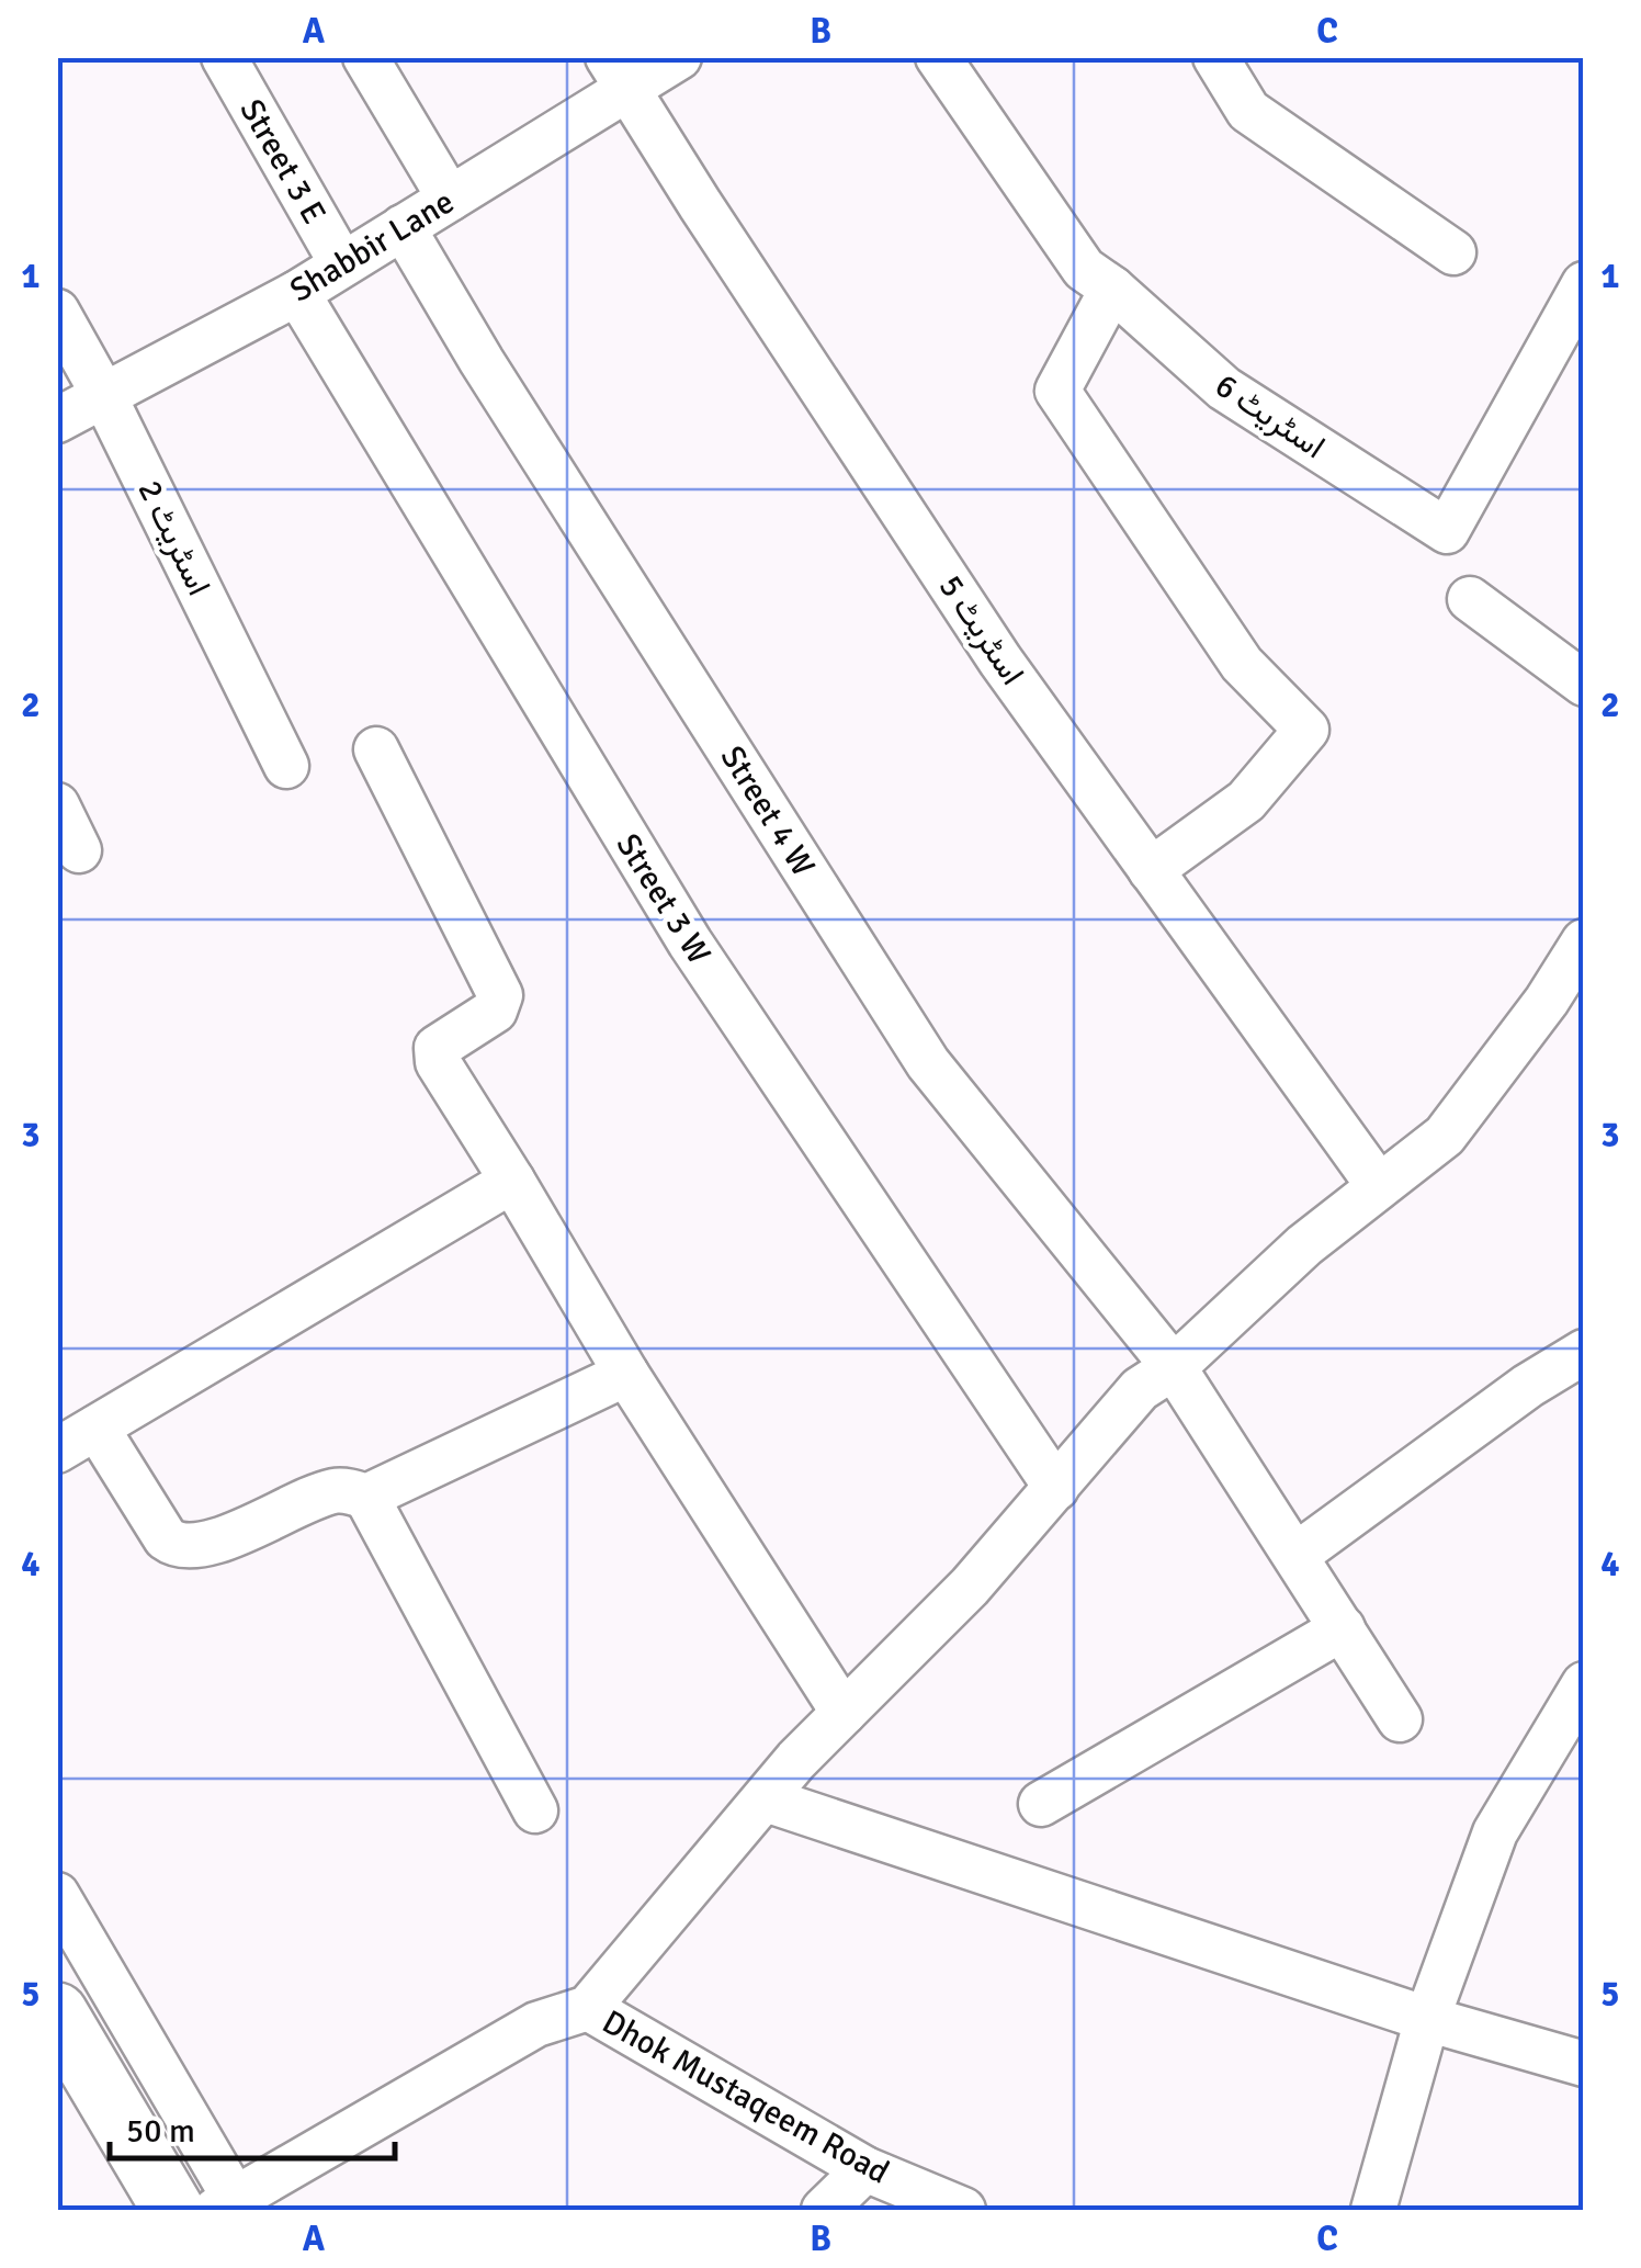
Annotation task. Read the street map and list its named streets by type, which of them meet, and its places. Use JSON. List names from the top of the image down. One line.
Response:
{"streets":{"street":["Street 3 E","Shabbir Lane","اسٹریٹ 6","اسٹریٹ 2","اسٹریٹ 5","Street 4 W","Street 3 W","Dhok Mustaqeem Road"]},"crossings":[["Street 3 E","Shabbir Lane"],["Shabbir Lane","اسٹریٹ 2"],["Shabbir Lane","اسٹریٹ 5"],["Shabbir Lane","Street 4 W"],["Shabbir Lane","Street 3 W"]],"scale_bar":"50 m","grid":{"columns":["A","B","C"],"rows":["1","2","3","4","5"]}}
